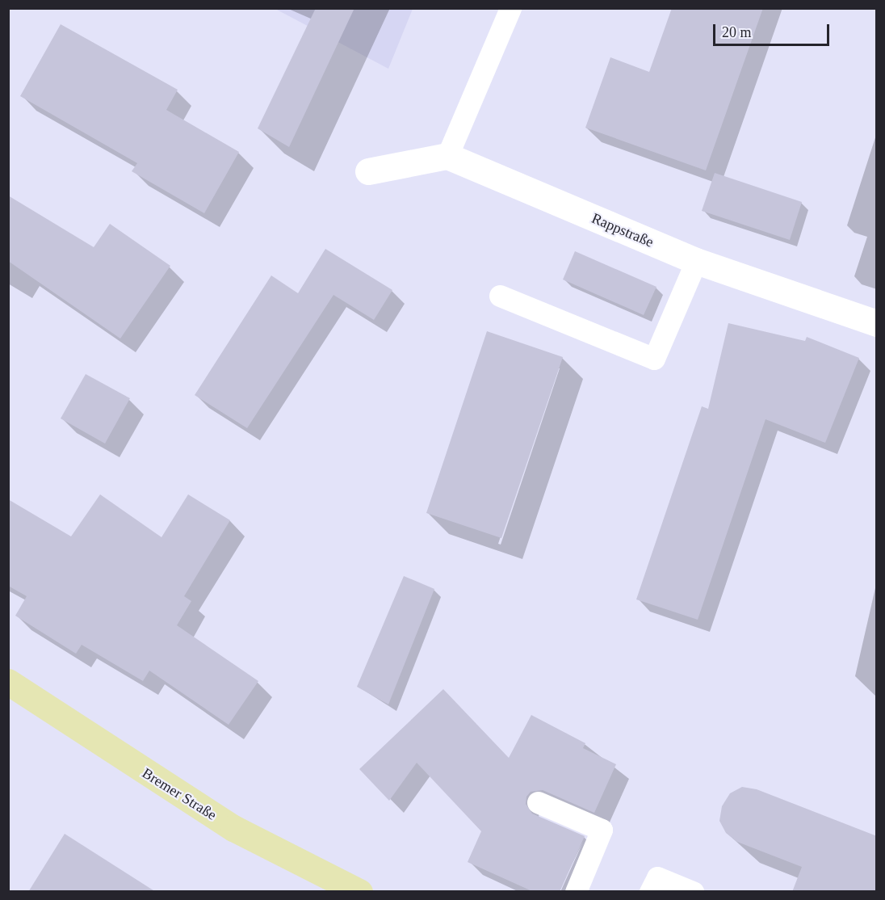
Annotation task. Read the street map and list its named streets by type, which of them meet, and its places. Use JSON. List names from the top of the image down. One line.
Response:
{"streets":{"main road":["Bremer Straße"],"street":["Rappstraße"]},"scale_bar":"20 m"}
